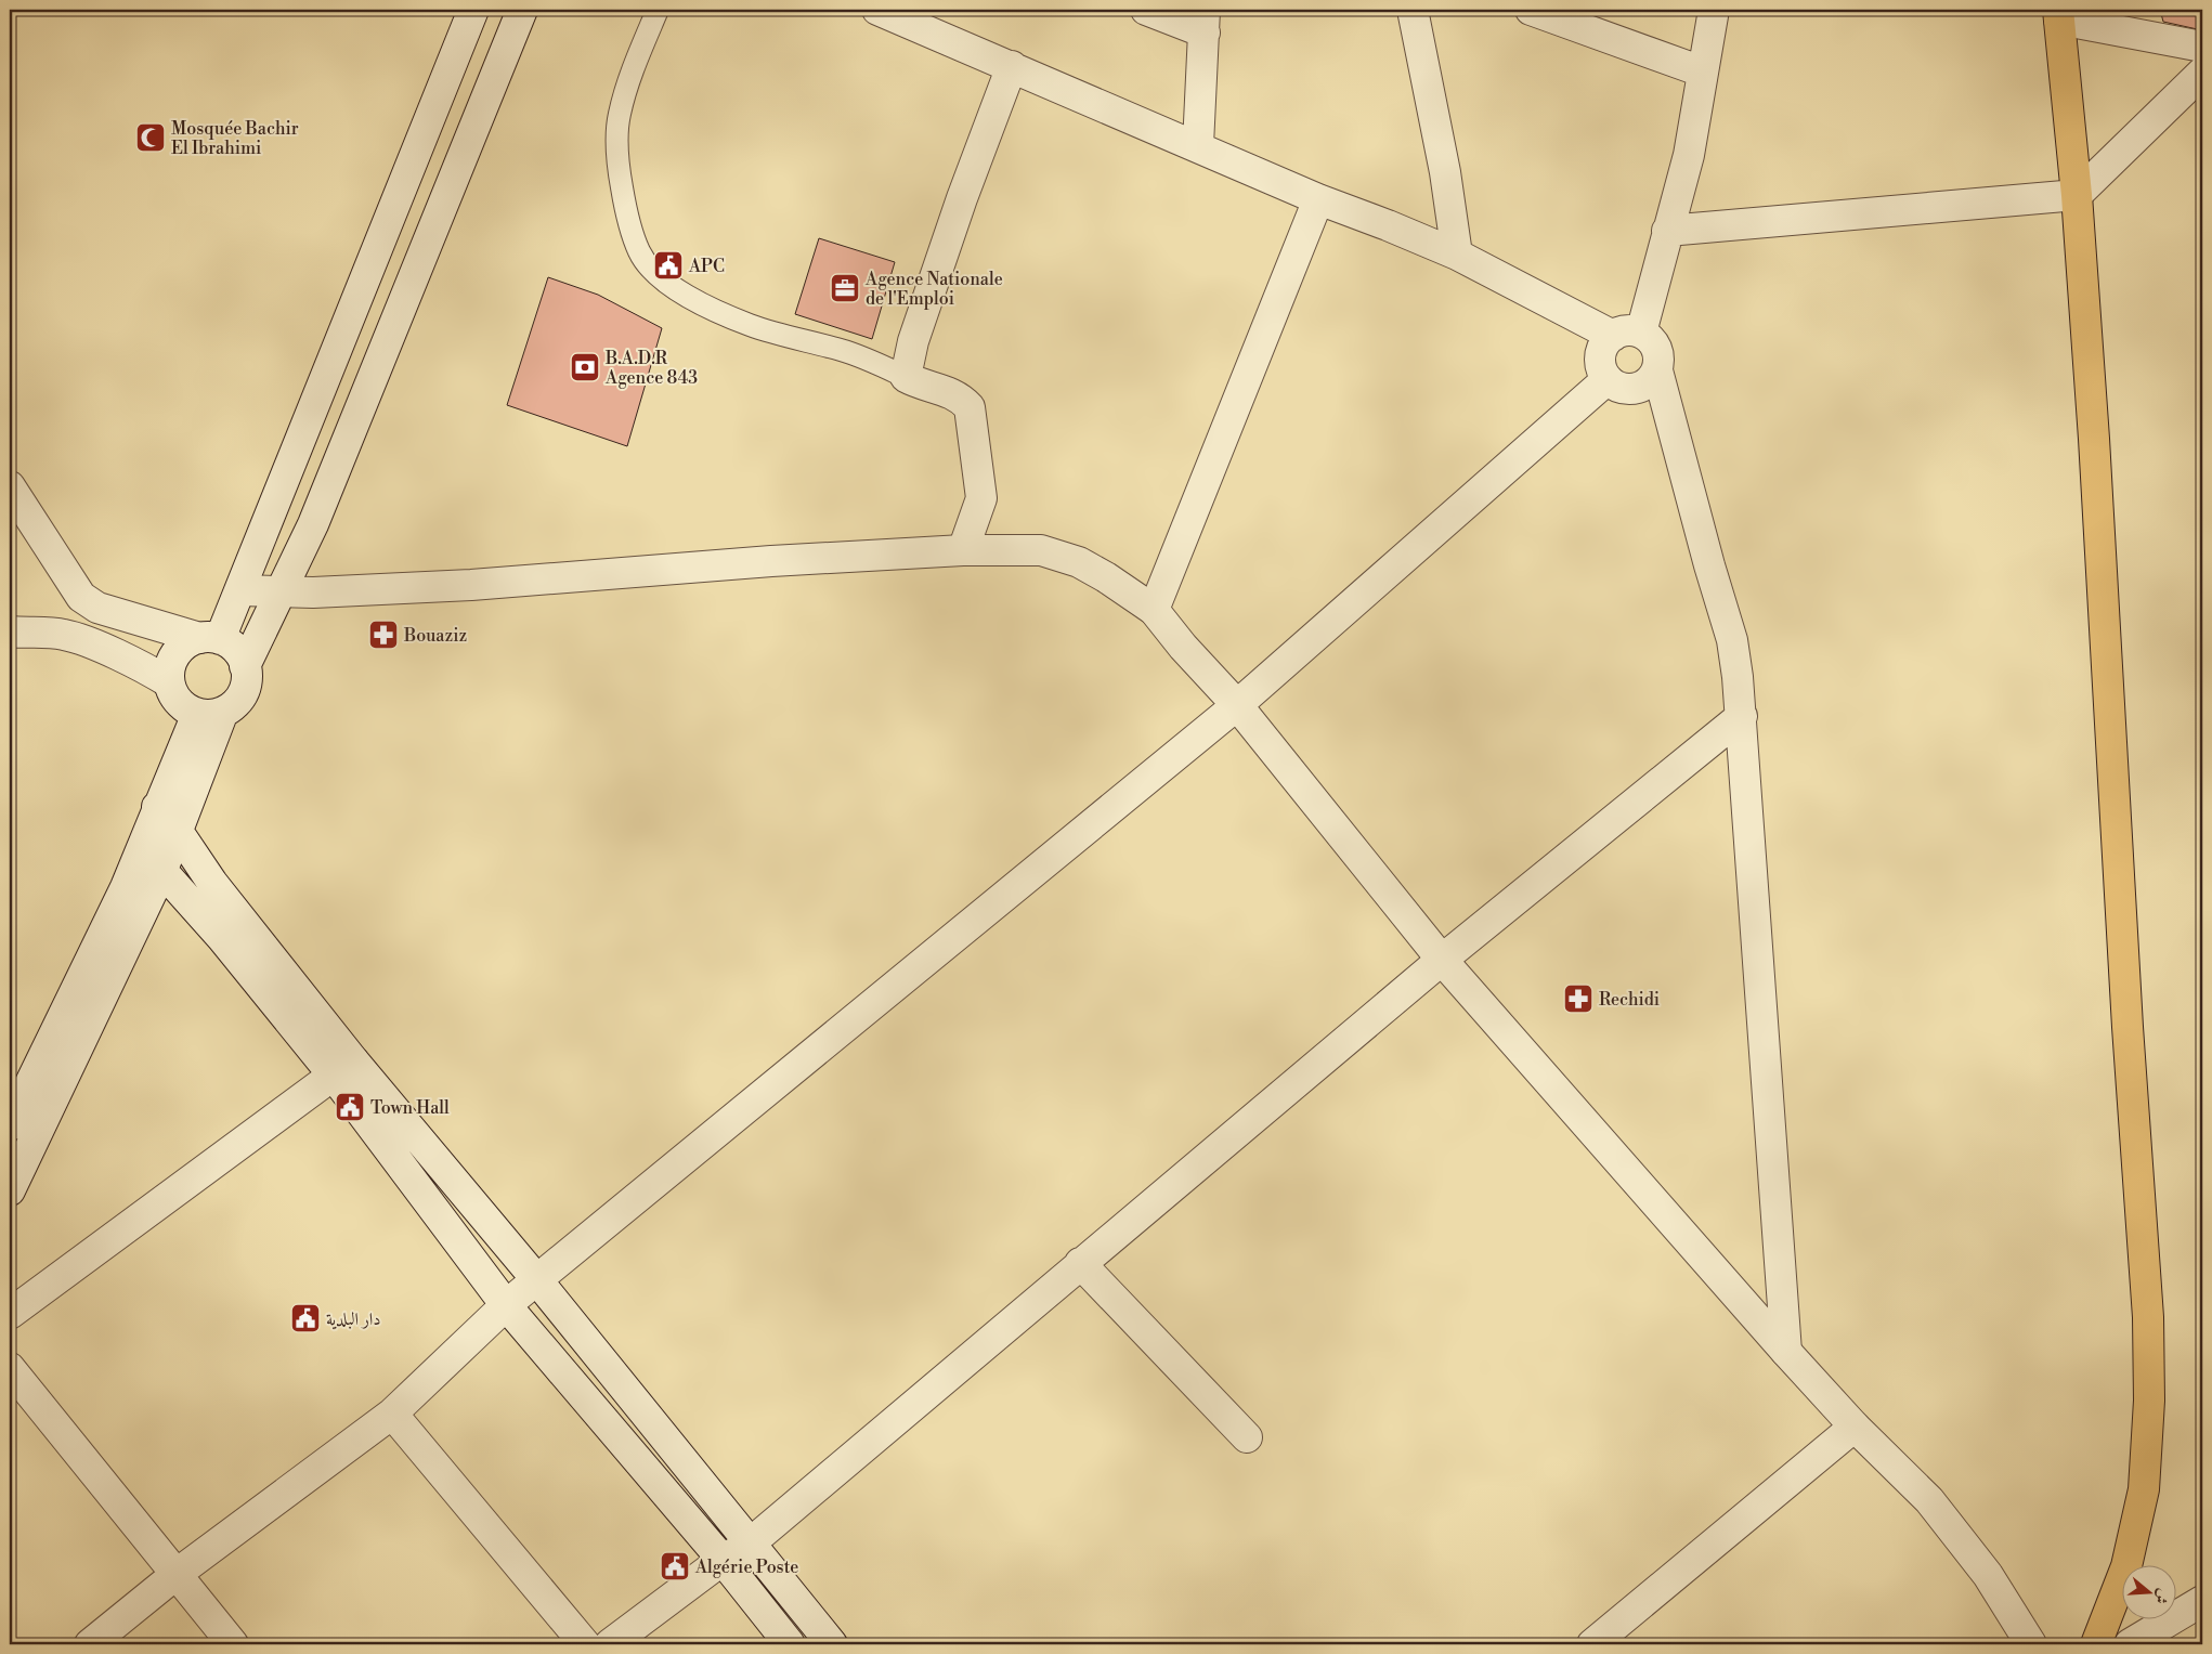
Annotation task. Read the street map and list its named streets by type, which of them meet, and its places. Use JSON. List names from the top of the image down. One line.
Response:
{"places":{"mosque":["Mosquée Bachir El Ibrahimi"],"public building":["APC","Town Hall","دار البلدية","Algérie Poste"],"office":["Agence Nationale de l'Emploi"],"bank":["B.A.D.R Agence 843"],"pharmacy":["Bouaziz","Rechidi"]},"north":"right"}
